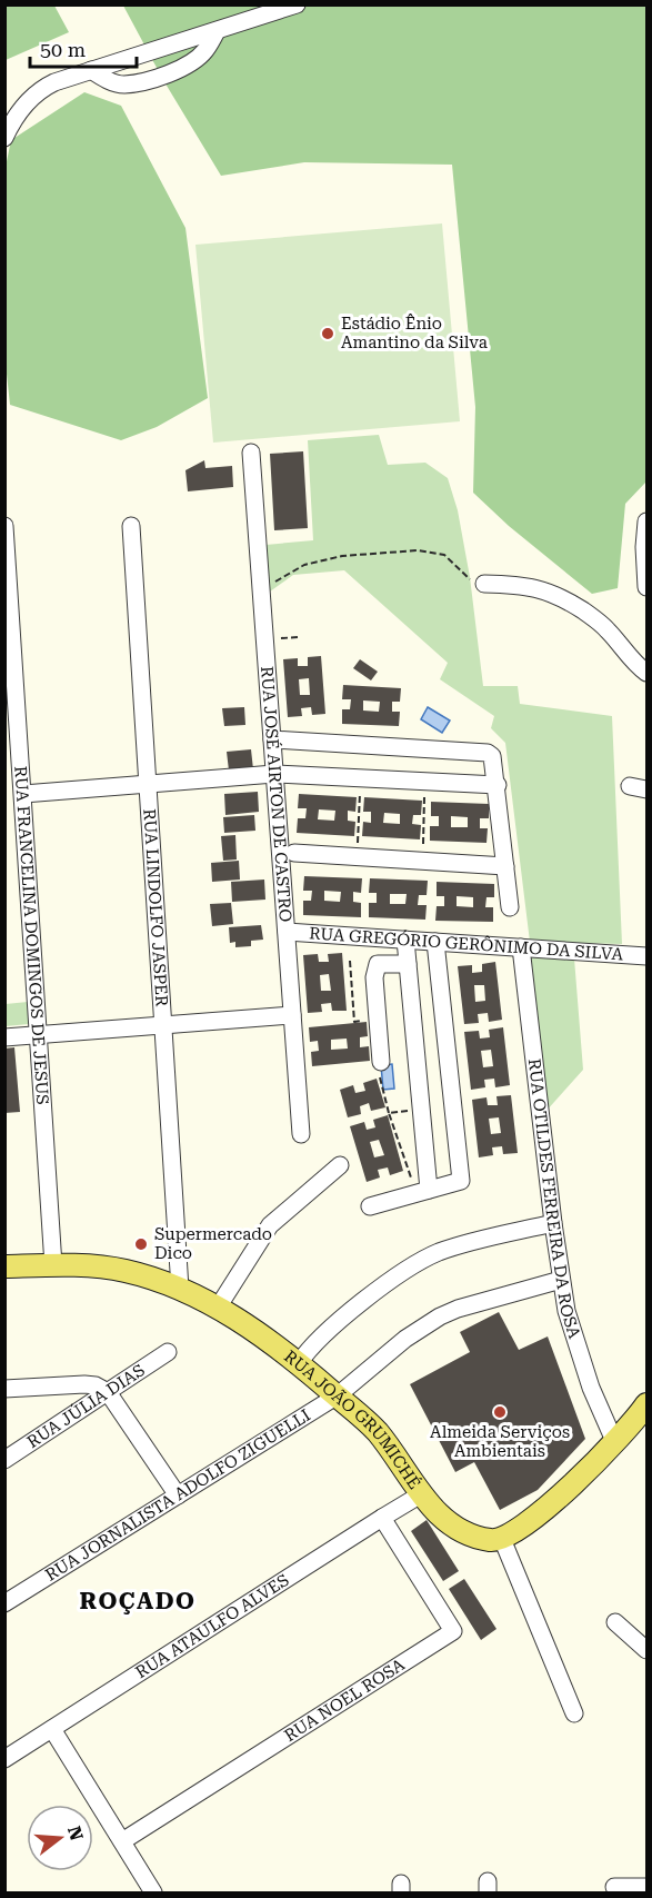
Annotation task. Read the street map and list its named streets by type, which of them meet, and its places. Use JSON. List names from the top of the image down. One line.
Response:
{"streets":{"main road":["RUA JOÃO GRUMICHÉ"],"street":["RUA JOSÉ AIRTON DE CASTRO","RUA LINDOLFO JASPER","RUA FRANCELINA DOMINGOS DE JESUS","RUA GREGÓRIO GERÔNIMO DA SILVA","RUA OTILDES FERREIRA DA ROSA","RUA JÚLIA DIAS","RUA JORNALISTA ADOLFO ZIGUELLI","RUA ATAULFO ALVES","RUA NOEL ROSA"]},"crossings":[["RUA JOSÉ AIRTON DE CASTRO","RUA GREGÓRIO GERÔNIMO DA SILVA"],["RUA LINDOLFO JASPER","RUA JOÃO GRUMICHÉ"],["RUA FRANCELINA DOMINGOS DE JESUS","RUA JOÃO GRUMICHÉ"],["RUA GREGÓRIO GERÔNIMO DA SILVA","RUA OTILDES FERREIRA DA ROSA"],["RUA OTILDES FERREIRA DA ROSA","RUA JORNALISTA ADOLFO ZIGUELLI"],["RUA JOÃO GRUMICHÉ","RUA JORNALISTA ADOLFO ZIGUELLI"],["RUA JOÃO GRUMICHÉ","RUA ATAULFO ALVES"],["RUA ATAULFO ALVES","RUA NOEL ROSA"]],"districts":["ROÇADO"],"places":["Estádio Ênio Amantino da Silva","Supermercado Dico","Almeida Serviços Ambientais"],"scale_bar":"50 m","north":"right"}
